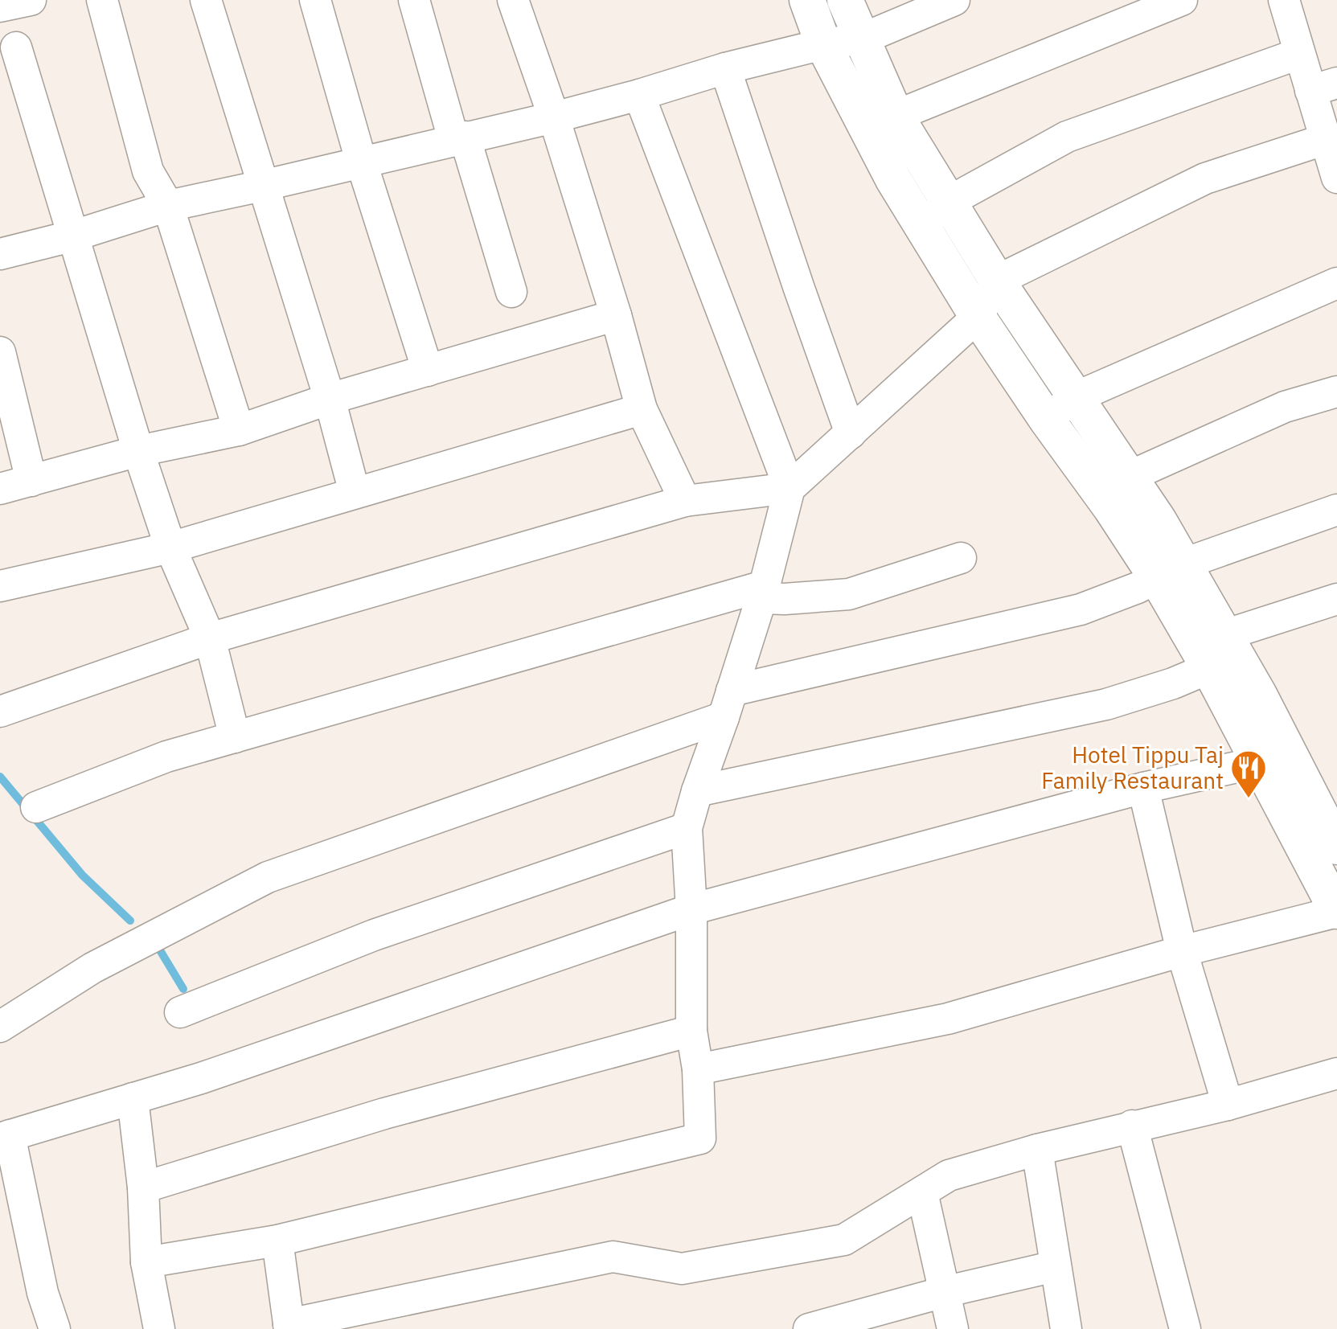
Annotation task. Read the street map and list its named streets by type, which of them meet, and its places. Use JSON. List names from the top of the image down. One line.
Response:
{"places":{"restaurant":["Hotel Tippu Taj Family Restaurant"]}}
